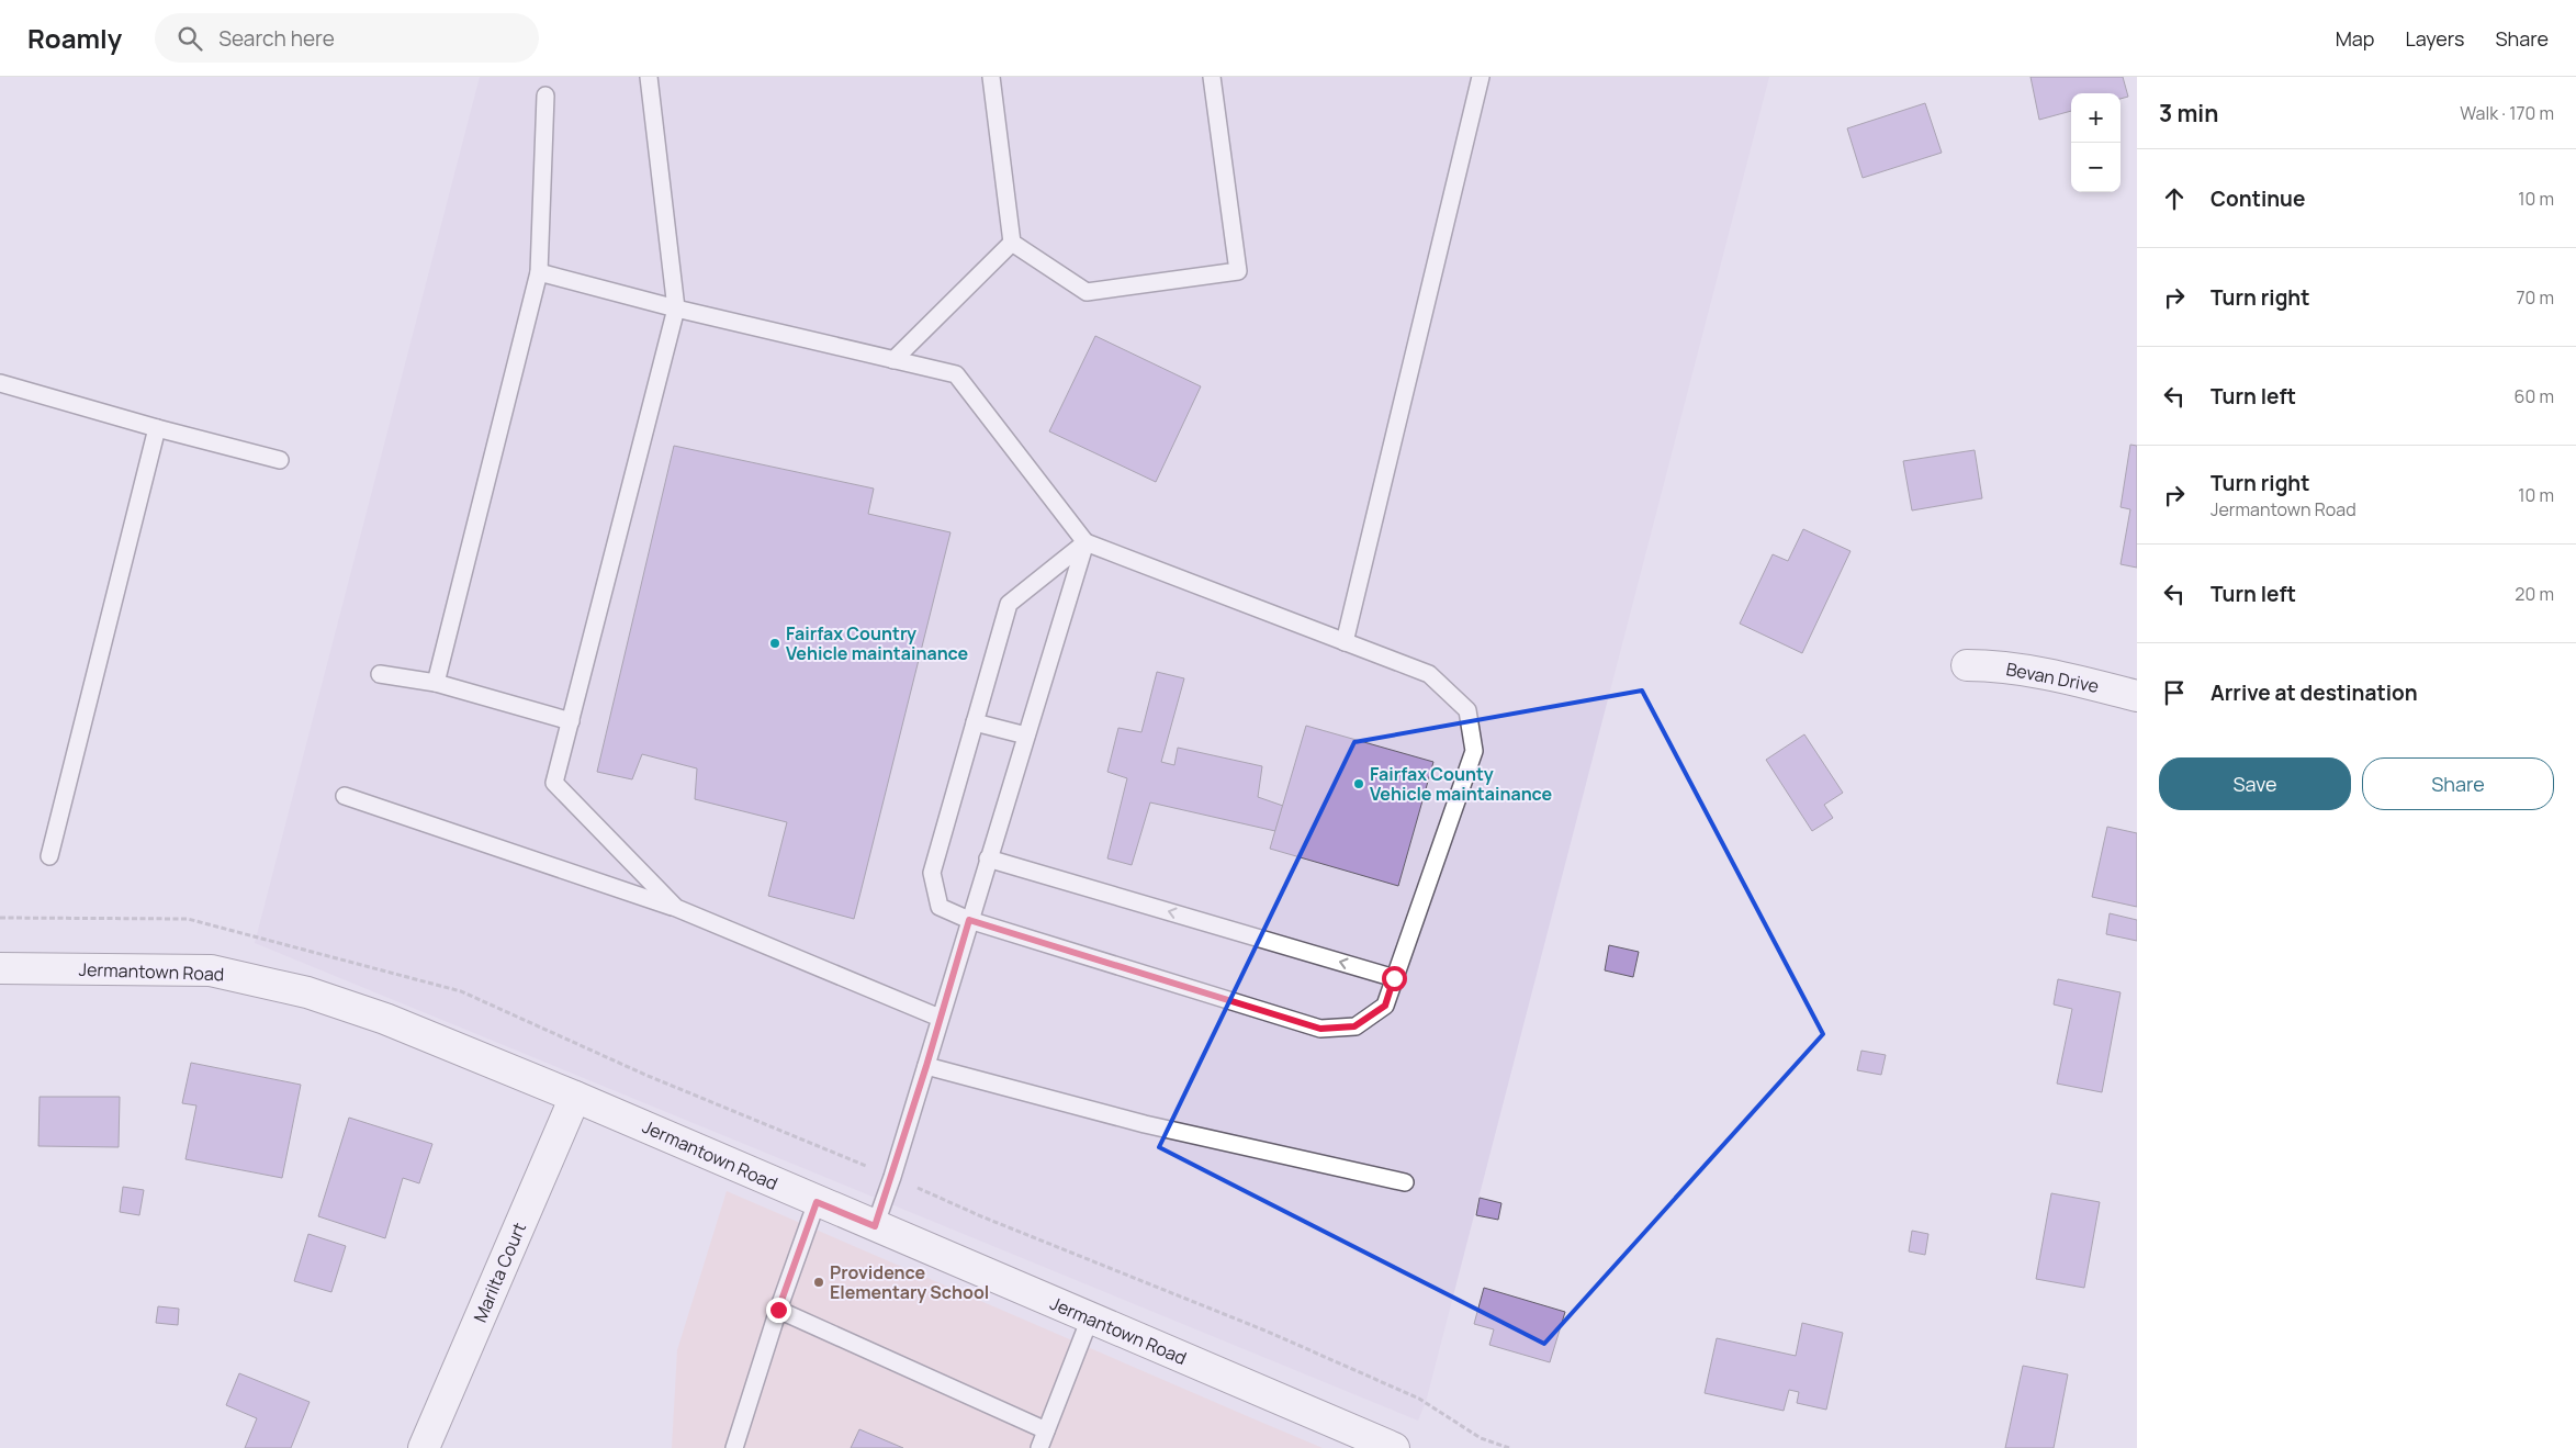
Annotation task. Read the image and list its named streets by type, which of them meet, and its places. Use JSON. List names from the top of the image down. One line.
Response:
{"streets":{"main road":["Bevan Drive","Jermantown Road","Marilta Court"]},"crossings":[["Jermantown Road","Marilta Court"]],"places":["Fairfax Country Vehicle maintainance","Fairfax County Vehicle maintainance","Providence Elementary School"],"page":{"header":"Roamly","search":"Search here","nav":["Map","Layers","Share"],"heading":["3 min","Walk · 170 m"],"map_buttons":["+","−"],"list":[["Continue","10 m"],["Turn right","70 m"],["Turn left","60 m"],["Turn right","Jermantown Road","10 m"],["Turn left","20 m"],"Arrive at destination"],"buttons":["Save","Share"]}}
